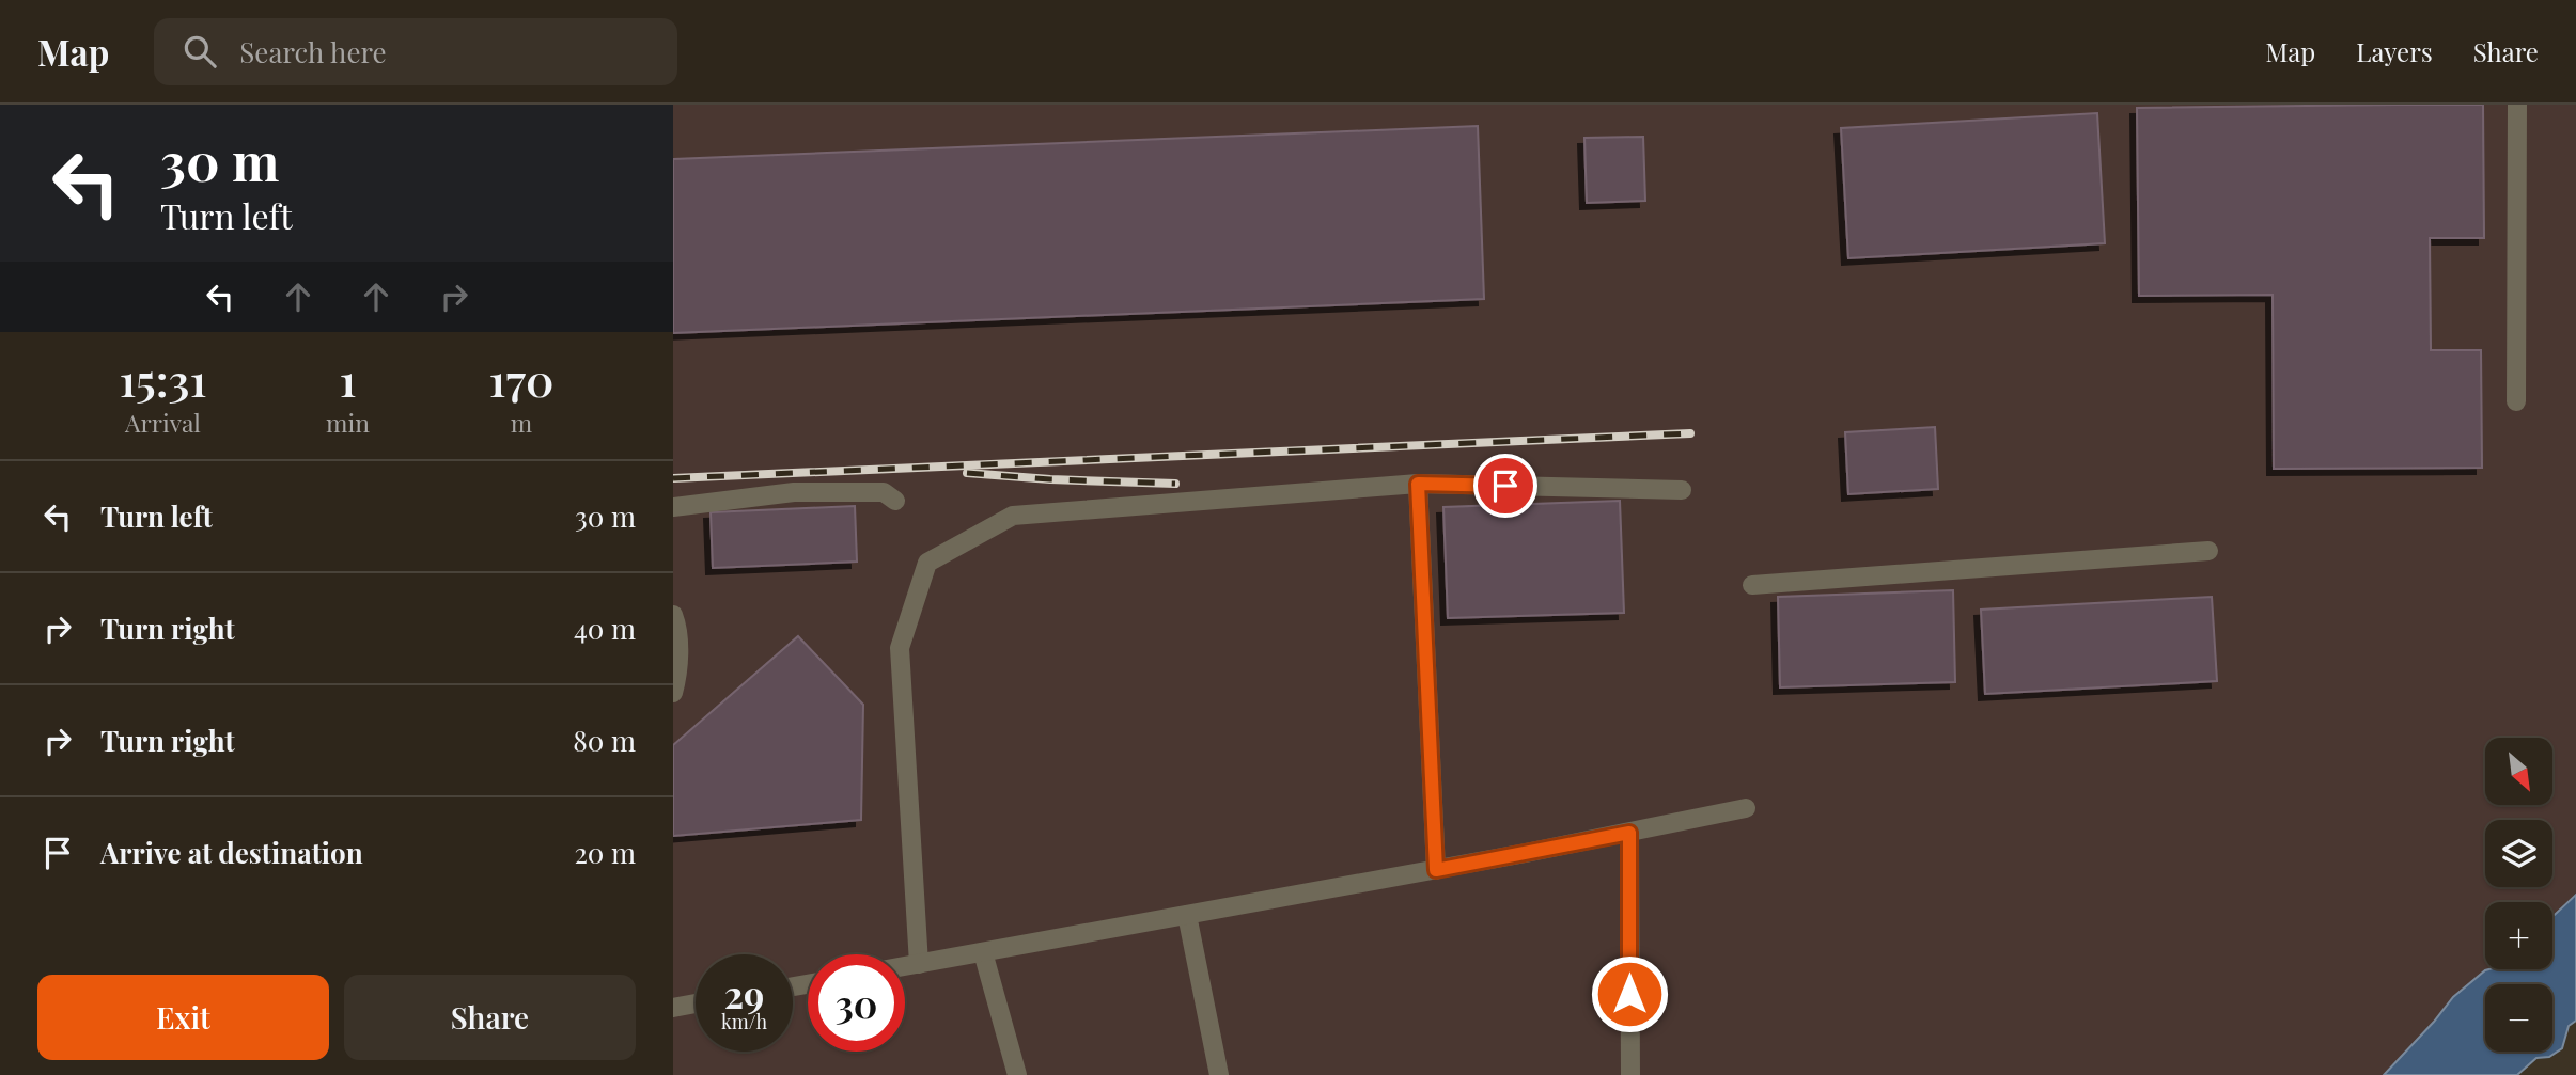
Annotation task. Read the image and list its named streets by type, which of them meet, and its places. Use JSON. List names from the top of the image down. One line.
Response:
{"north":"bottom right","page":{"header":"Map","search":"Search here","nav":["Map","Layers","Share"],"turn":["30 m","Turn left"],"eta":["15:31","Arrival","1","min","170","m"],"list":[{"name":"Turn left","value":"30 m"},{"name":"Turn right","value":"40 m"},{"name":"Turn right","value":"80 m"},{"name":"Arrive at destination","value":"20 m"}],"map_buttons":["+","−"],"speed":"29 km/h","limit":"30","buttons":["Exit","Share"]}}
